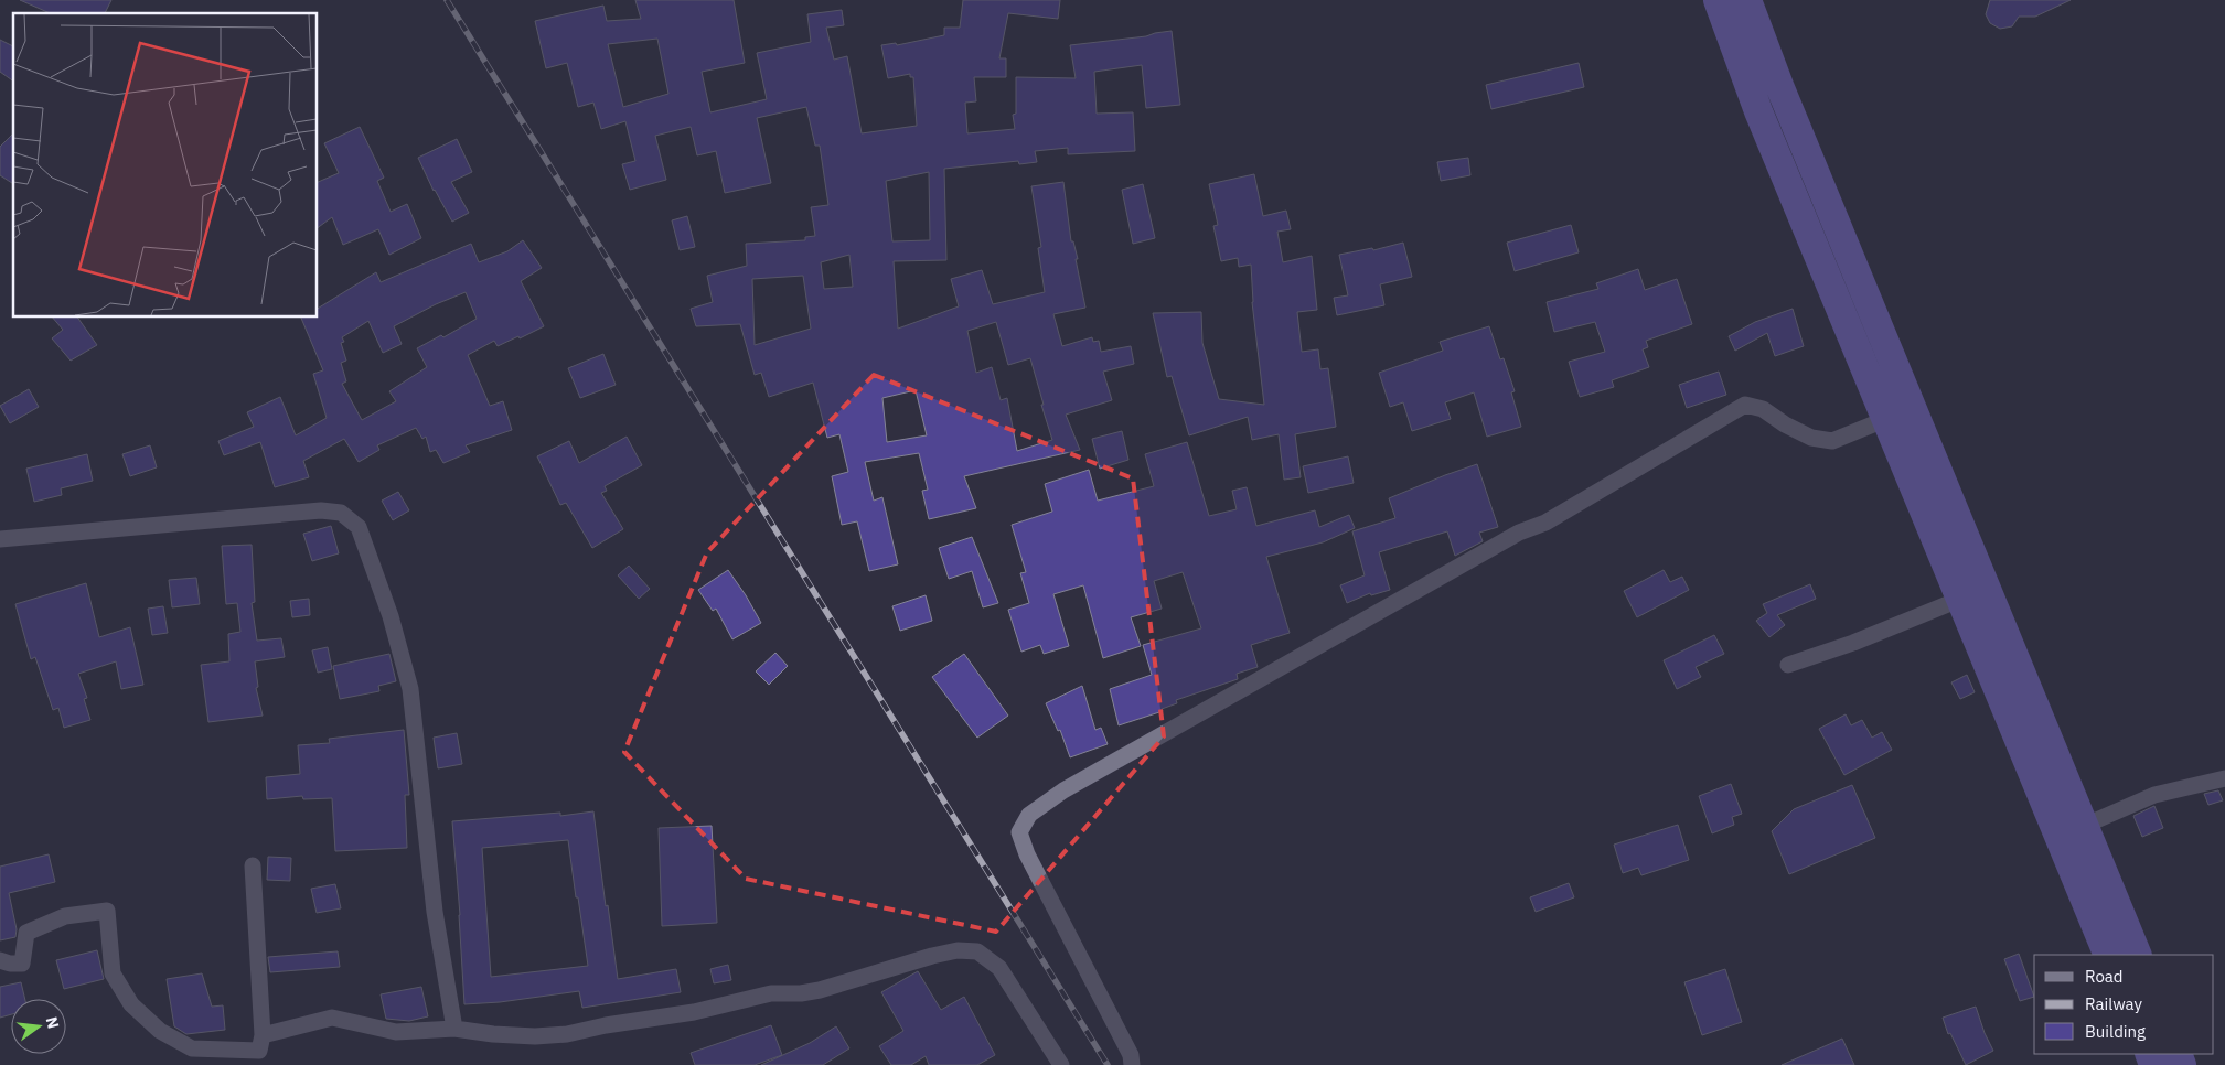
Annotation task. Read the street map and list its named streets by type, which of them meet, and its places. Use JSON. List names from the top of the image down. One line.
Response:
{"legend":["Road","Railway","Building"],"north":"right"}
